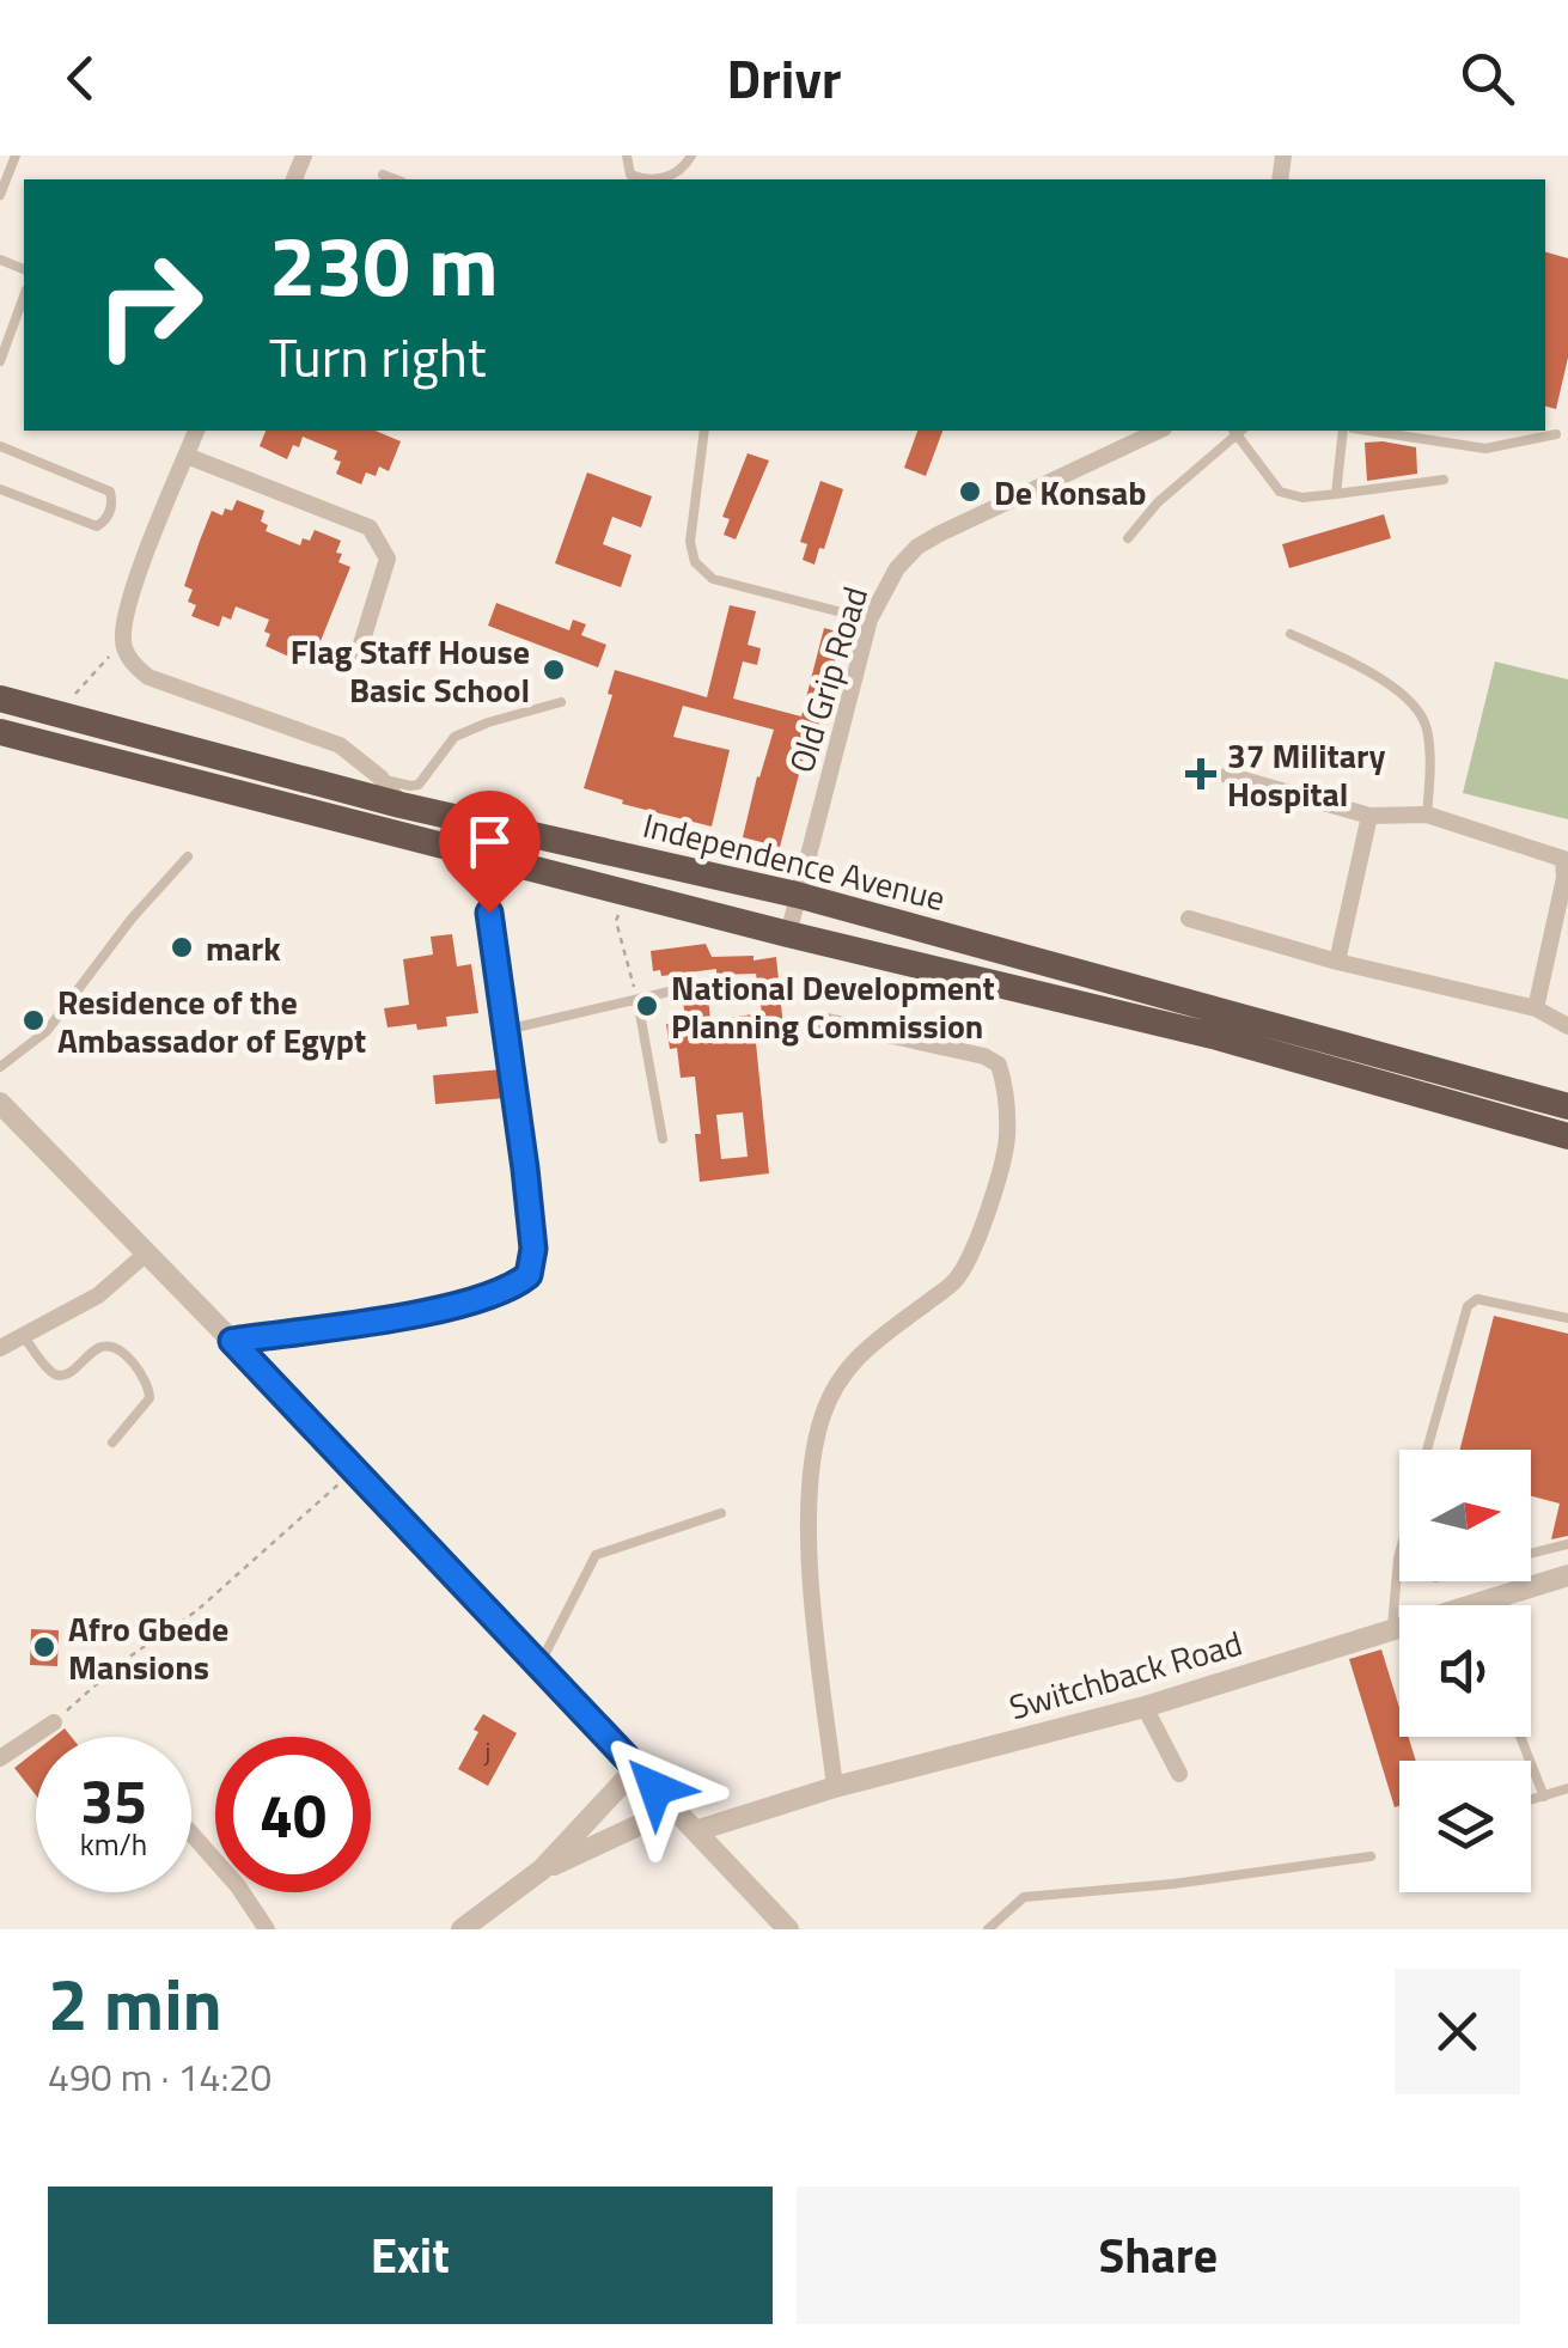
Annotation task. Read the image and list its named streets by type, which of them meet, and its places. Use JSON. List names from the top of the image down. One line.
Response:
{"streets":{"highway":["Independence Avenue"],"street":["Old Grip Road","Switchback Road"]},"crossings":[["Old Grip Road","Independence Avenue"]],"places":{"other":["De Konsab","Flag Staff House Basic School","mark","National Development Planning Commission","Residence of the Ambassador of Egypt","Afro Gbede Mansions"],"health":["37 Military Hospital"]},"house_numbers":["j"],"north":"right","page":{"header":"Drivr","turn":["230 m","Turn right"],"speed":"35 km/h","limit":"40","heading":["2 min","490 m · 14:20"],"buttons":["Exit","Share"]}}
